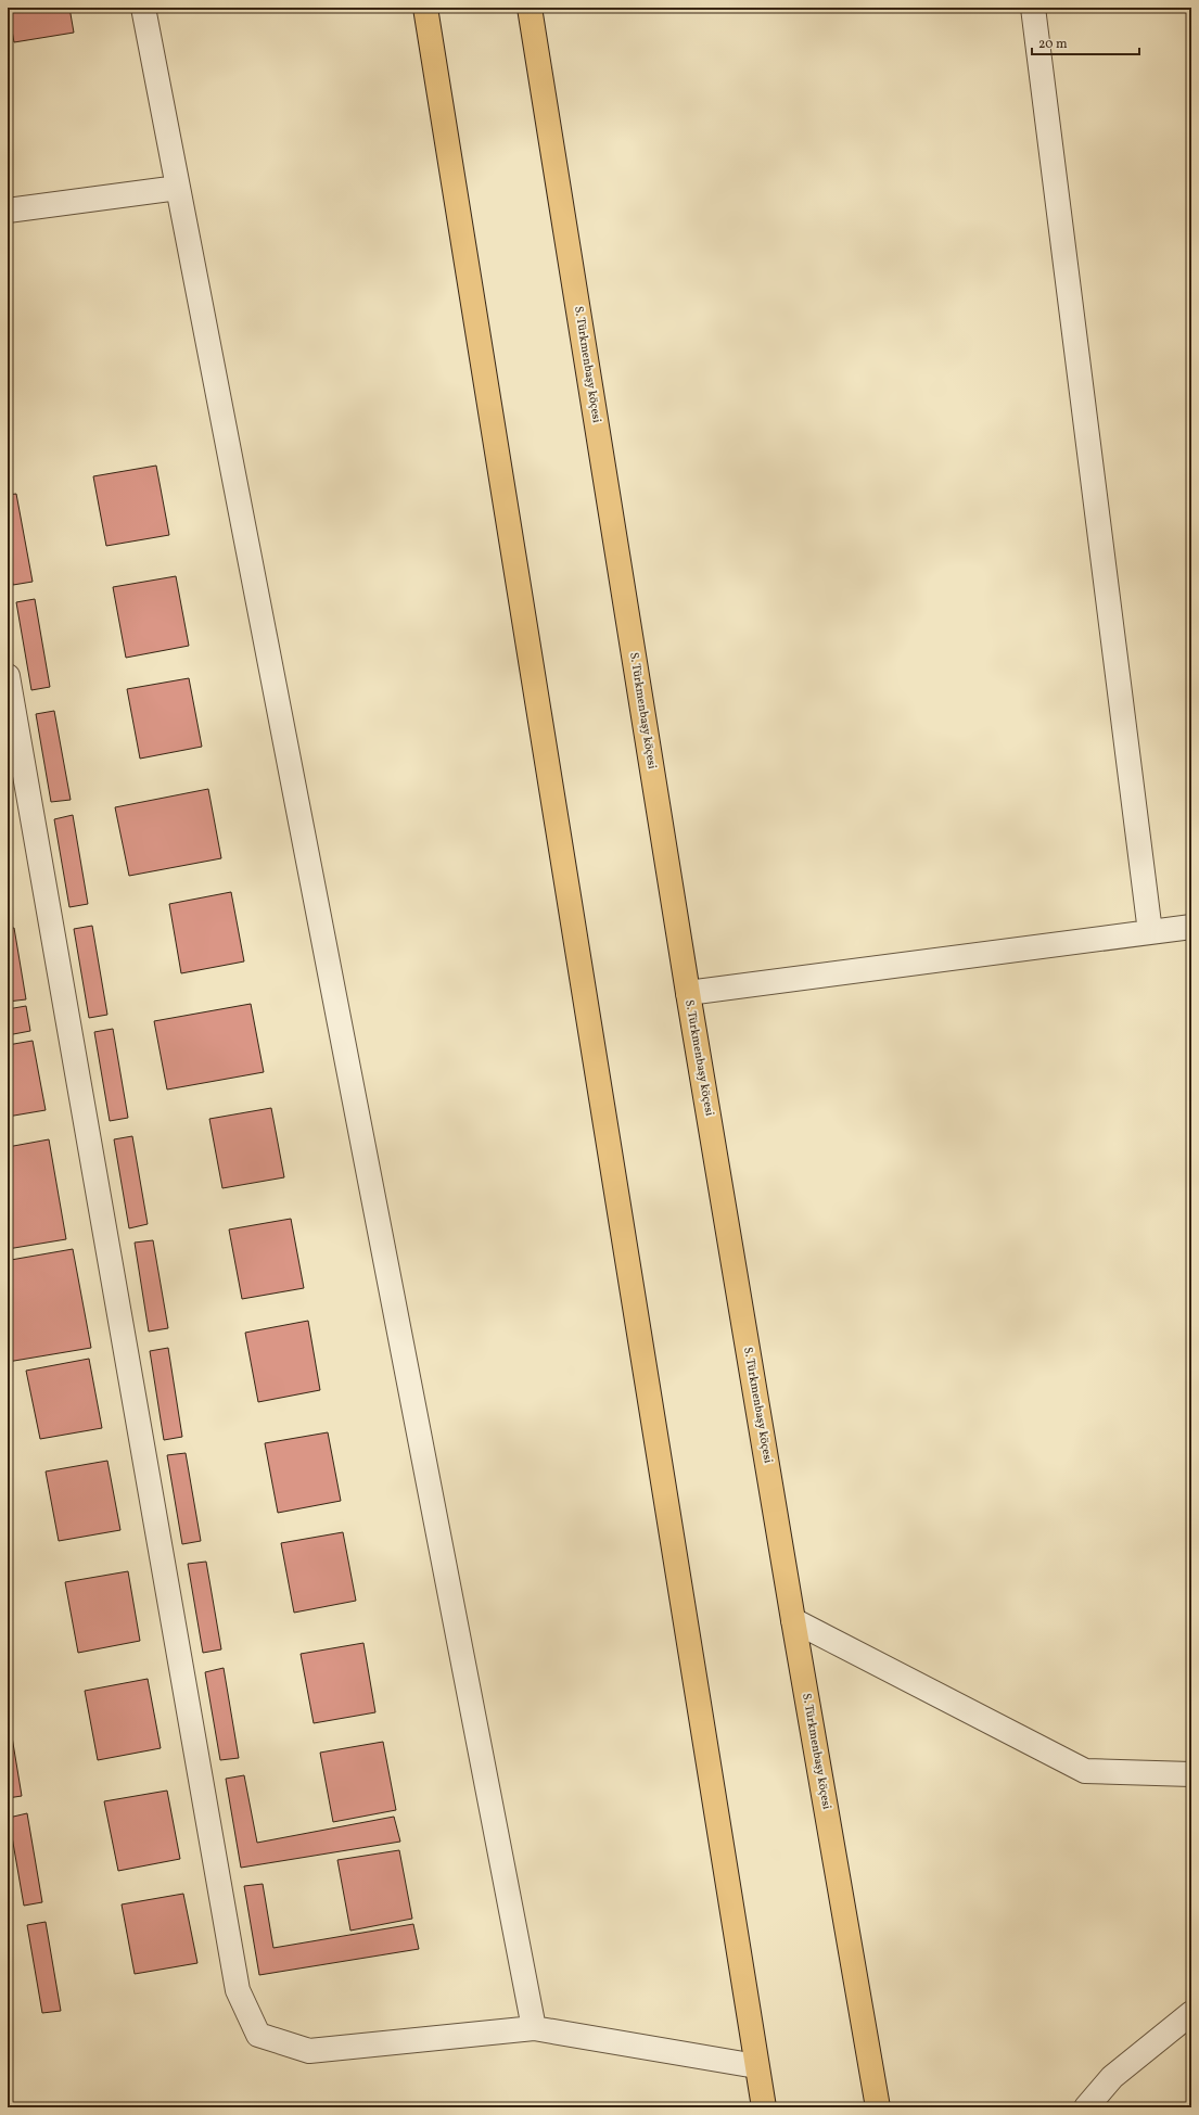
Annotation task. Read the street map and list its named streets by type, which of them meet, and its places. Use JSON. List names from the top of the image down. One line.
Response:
{"streets":{"highway":["S. Türkmenbaşy köçesi"]},"scale_bar":"20 m"}
